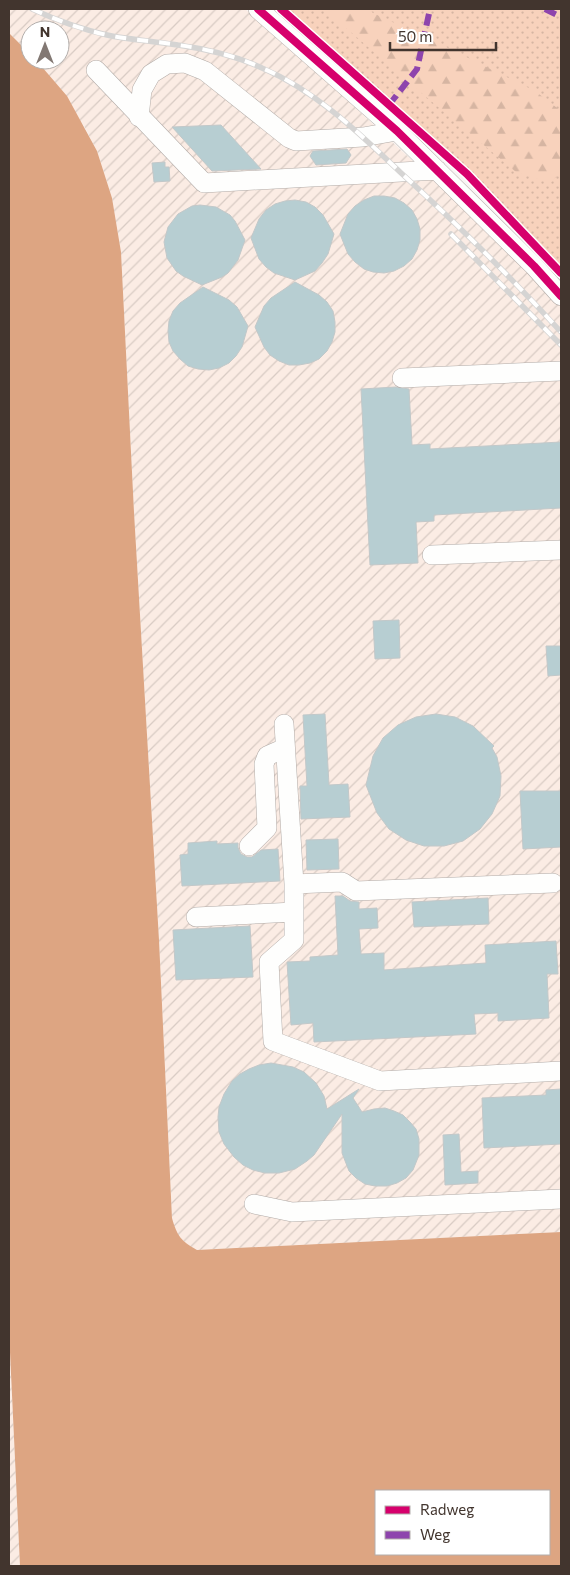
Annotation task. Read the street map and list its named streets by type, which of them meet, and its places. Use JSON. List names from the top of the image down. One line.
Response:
{"legend":["Radweg","Weg"],"scale_bar":"50 m","north":"top"}
